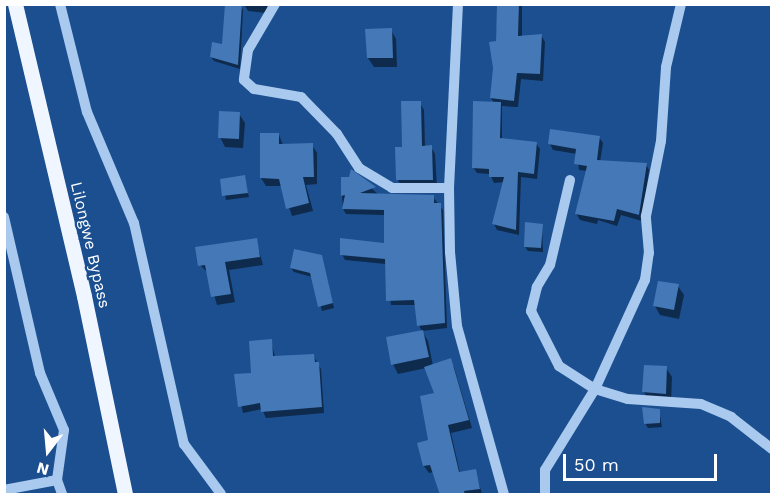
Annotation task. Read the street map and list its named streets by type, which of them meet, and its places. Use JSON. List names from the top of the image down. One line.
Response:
{"streets":{"main road":["Lilongwe Bypass"]},"scale_bar":"50 m","north":"bottom"}
